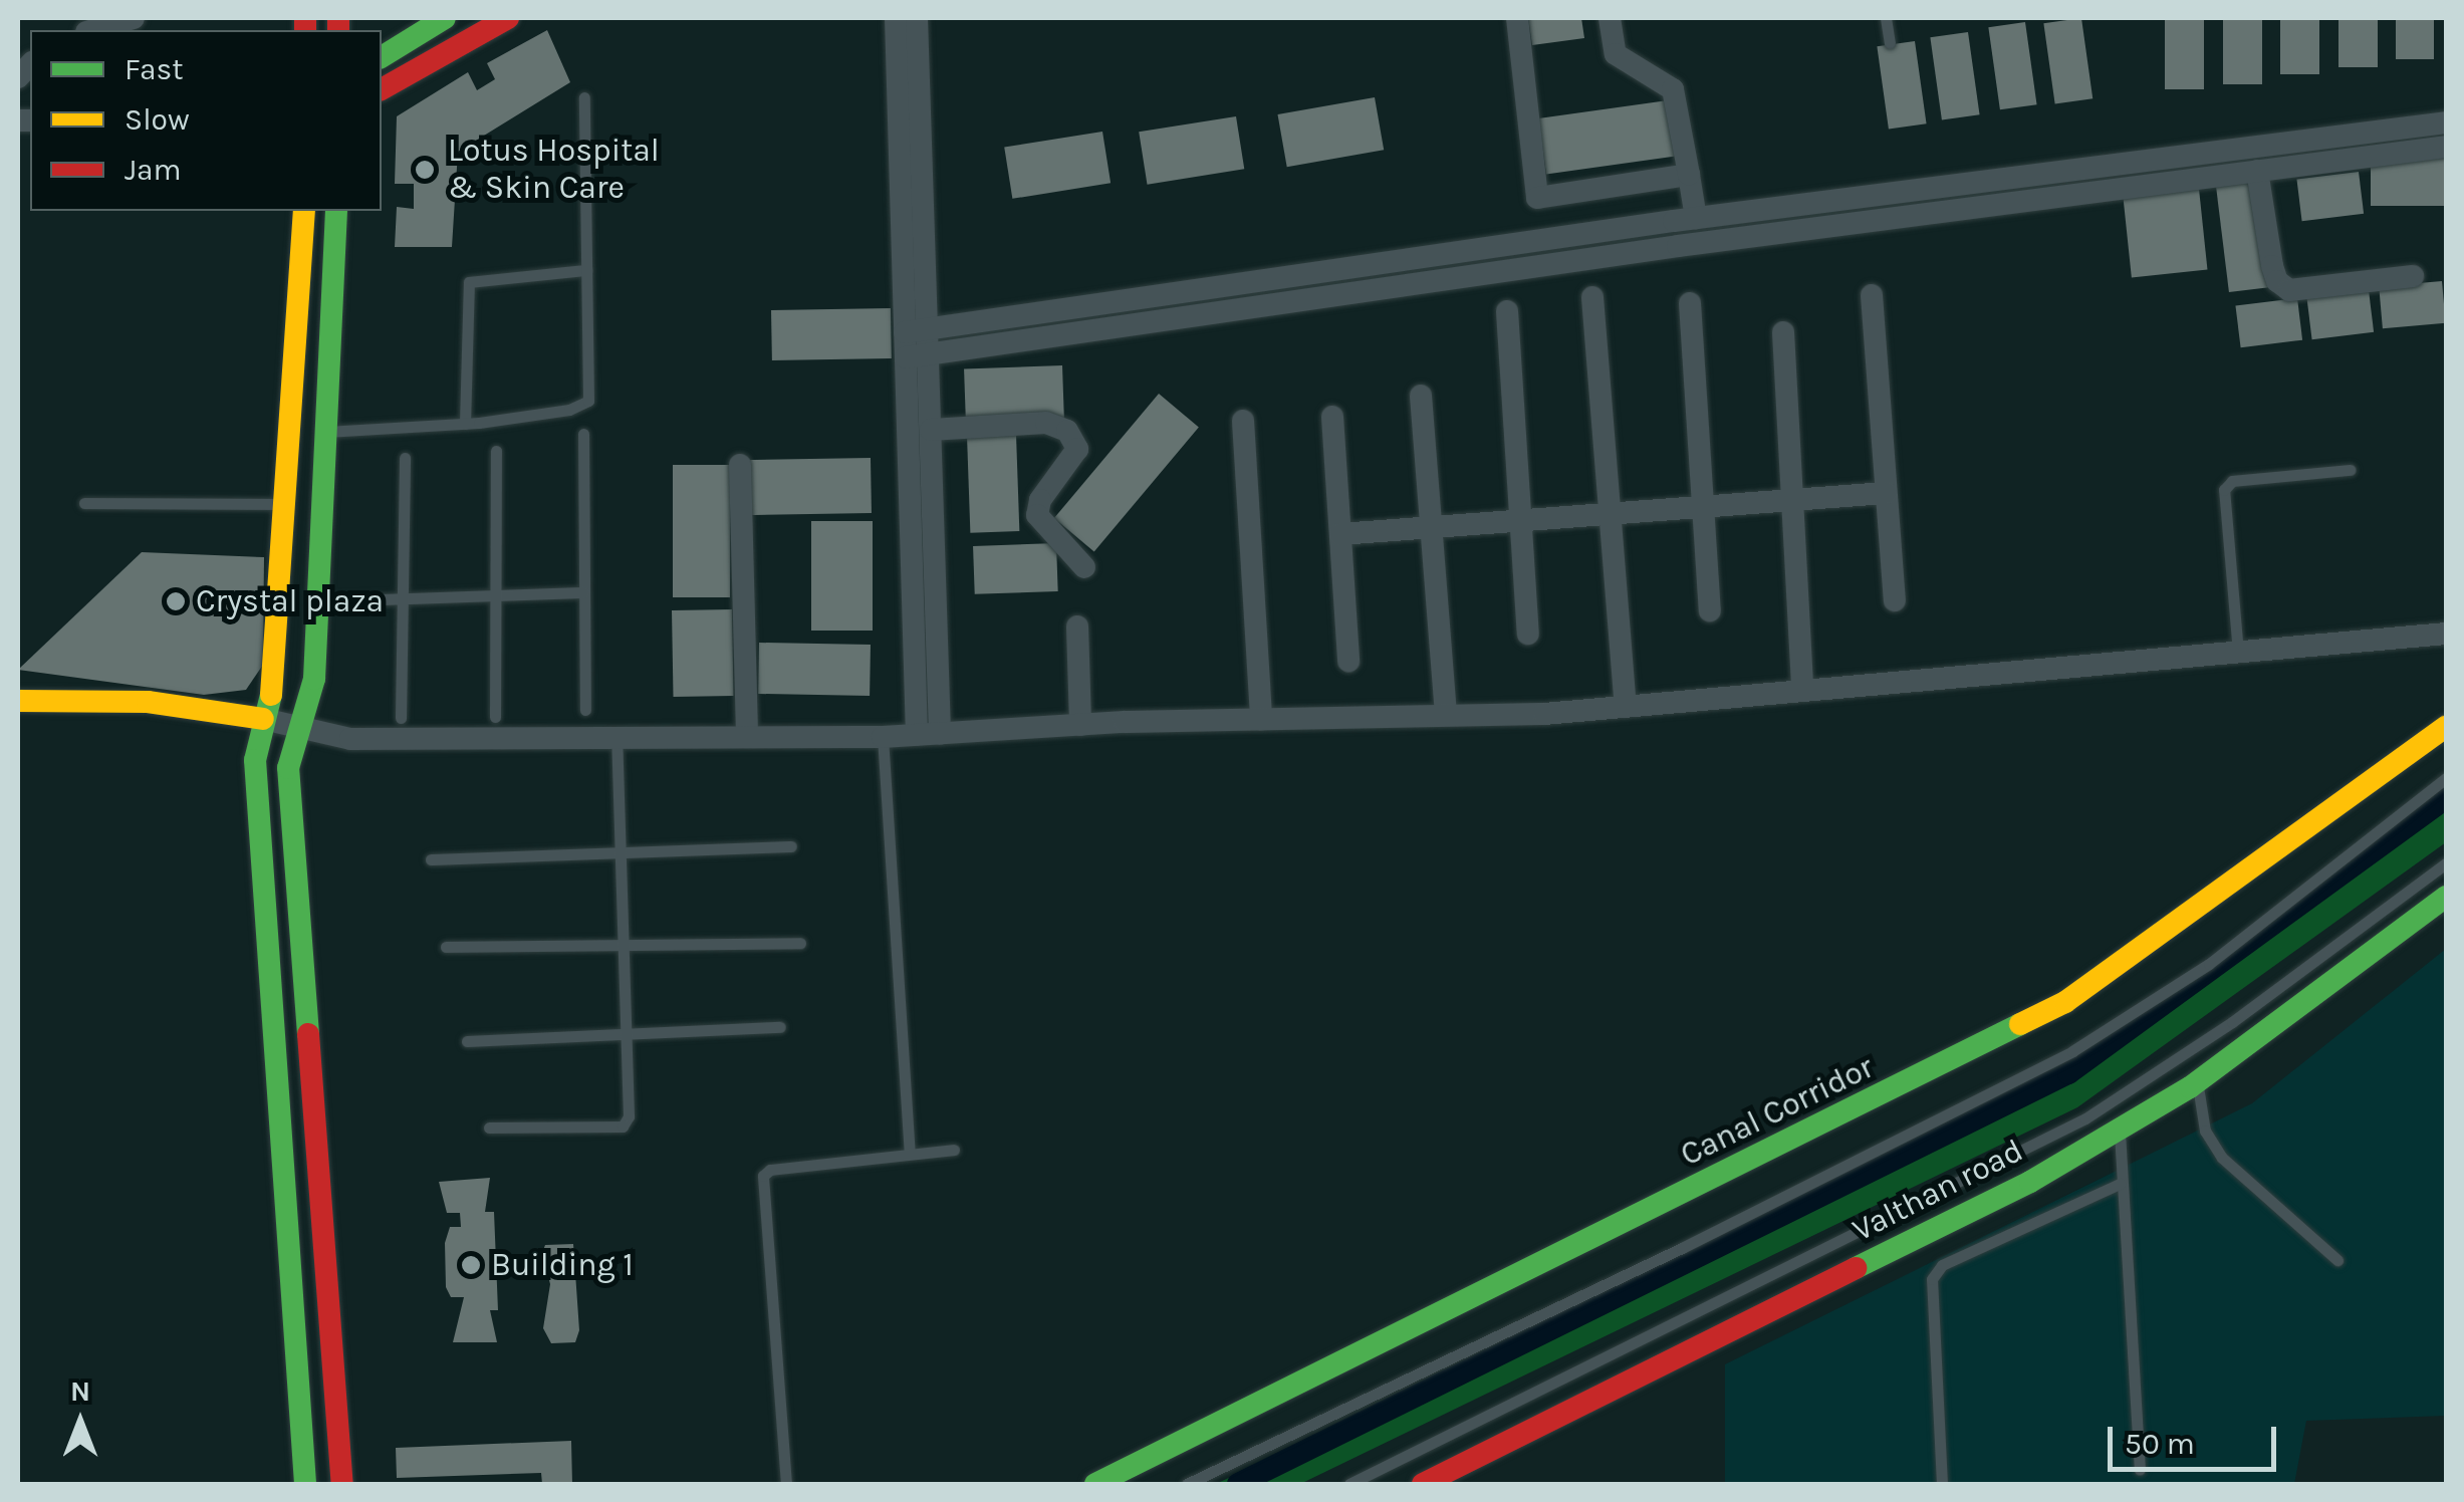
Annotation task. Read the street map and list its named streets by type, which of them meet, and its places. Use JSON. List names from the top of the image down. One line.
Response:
{"streets":{"street":["Canal Corridor","Valthan road"]},"places":["Lotus Hospital & Skin Care","Crystal plaza","Building 1"],"legend":["Fast","Slow","Jam"],"scale_bar":"50 m","north":"top"}
